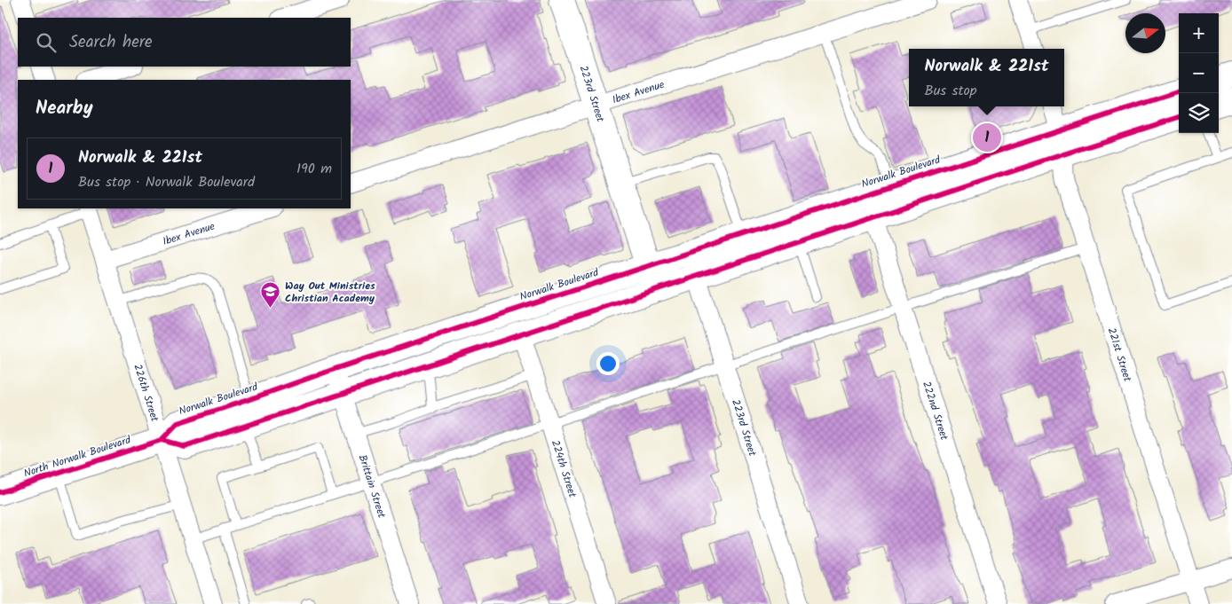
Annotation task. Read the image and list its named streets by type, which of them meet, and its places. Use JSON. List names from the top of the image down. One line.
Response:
{"streets":{"main road":["223rd Street","Norwalk Boulevard","North Norwalk Boulevard"],"street":["Ibex Avenue","221st Street","226th Street","222nd Street","224th Street","Brittain Street"]},"crossings":[["Ibex Avenue","223rd Street"],["Ibex Avenue","226th Street"],["223rd Street","Norwalk Boulevard"],["Norwalk Boulevard","221st Street"],["Norwalk Boulevard","226th Street"],["Norwalk Boulevard","North Norwalk Boulevard"],["Norwalk Boulevard","Brittain Street"],["226th Street","North Norwalk Boulevard"]],"places":{"school or university":["Way Out Ministries Christian Academy"]},"north":"right","page":{"map_buttons":["+","−"],"search":"Search here","popup":["Norwalk & 221st","Bus stop"],"heading":"Nearby","pins":"1","list":[{"mark":"1","name":"Norwalk & 221st","note":"Bus stop · Norwalk Boulevard","value":"190 m"}]}}
